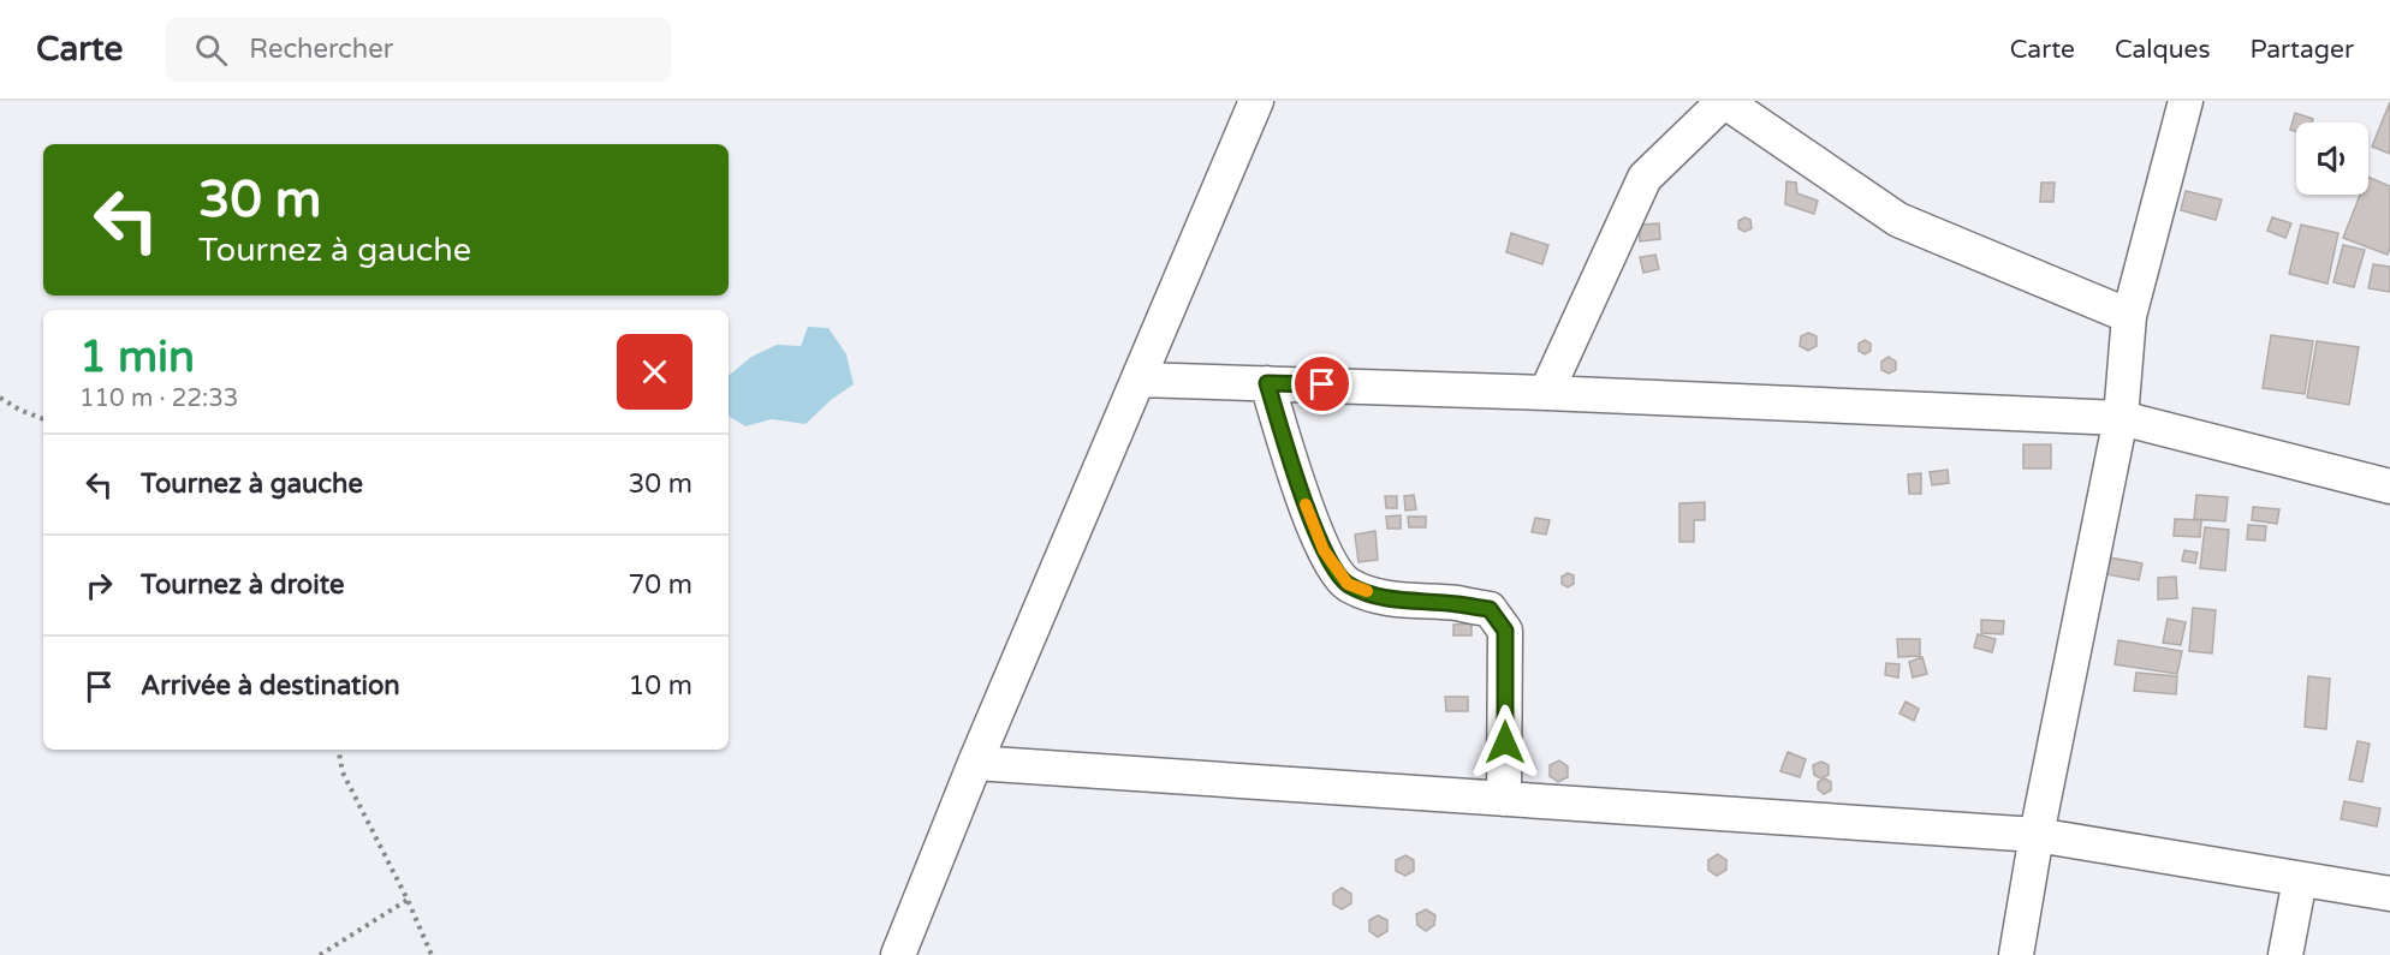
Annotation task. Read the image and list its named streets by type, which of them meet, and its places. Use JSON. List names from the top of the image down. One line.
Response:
{"page":{"header":"Carte","search":"Rechercher","nav":["Carte","Calques","Partager"],"turn":["30 m","Tournez à gauche"],"heading":["1 min","110 m · 22:33"],"list":[{"name":"Tournez à gauche","value":"30 m"},{"name":"Tournez à droite","value":"70 m"},{"name":"Arrivée à destination","value":"10 m"}]}}
